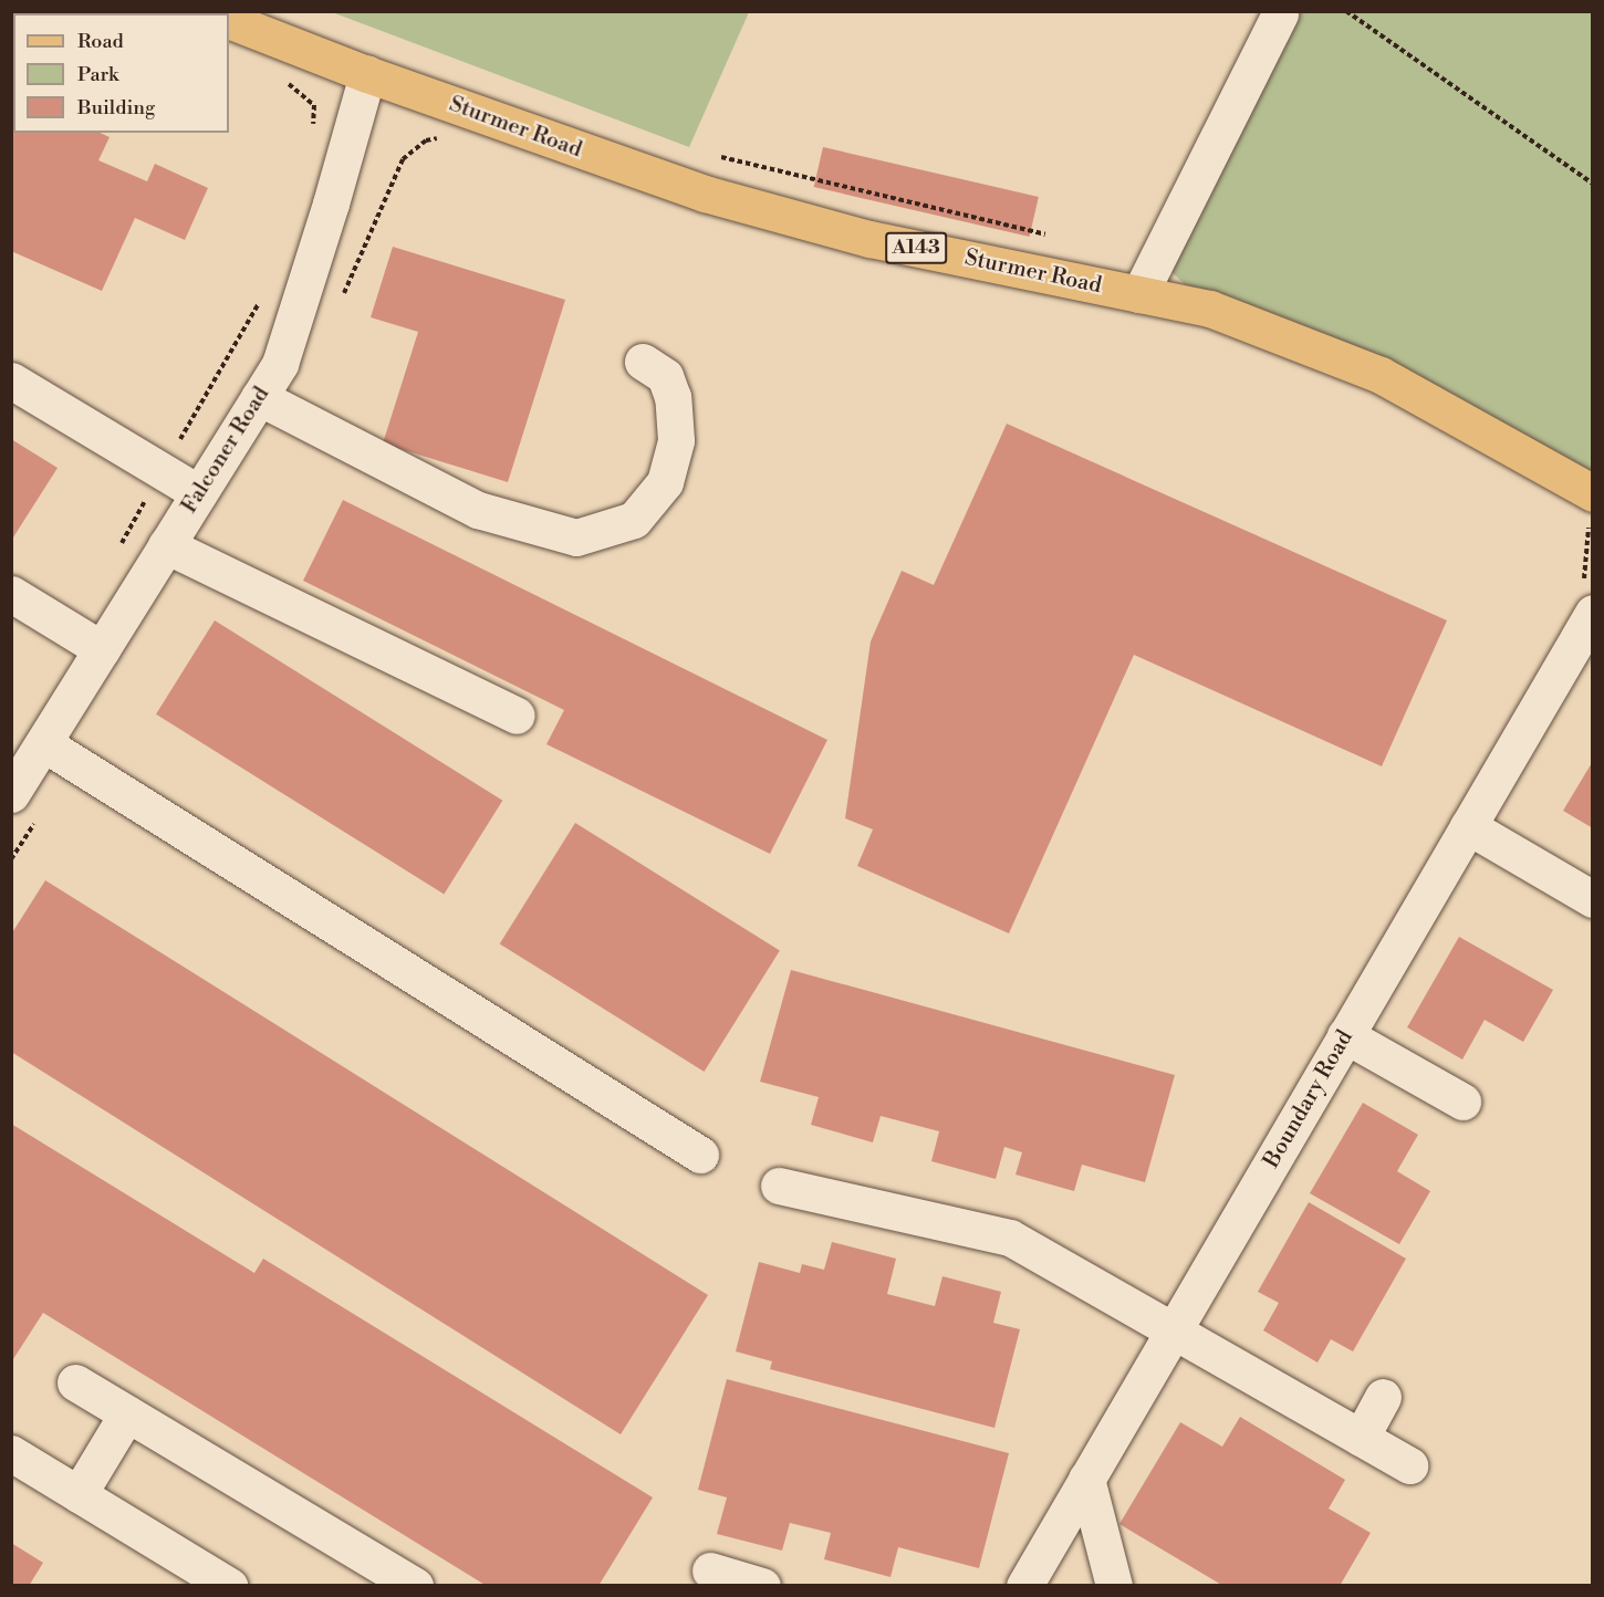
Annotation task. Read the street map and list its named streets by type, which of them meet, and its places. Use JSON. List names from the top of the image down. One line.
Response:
{"streets":{"main road":["Sturmer Road","A143"],"street":["Falconer Road","Boundary Road"]},"crossings":[["Sturmer Road","Falconer Road"]],"legend":["Road","Park","Building"]}
